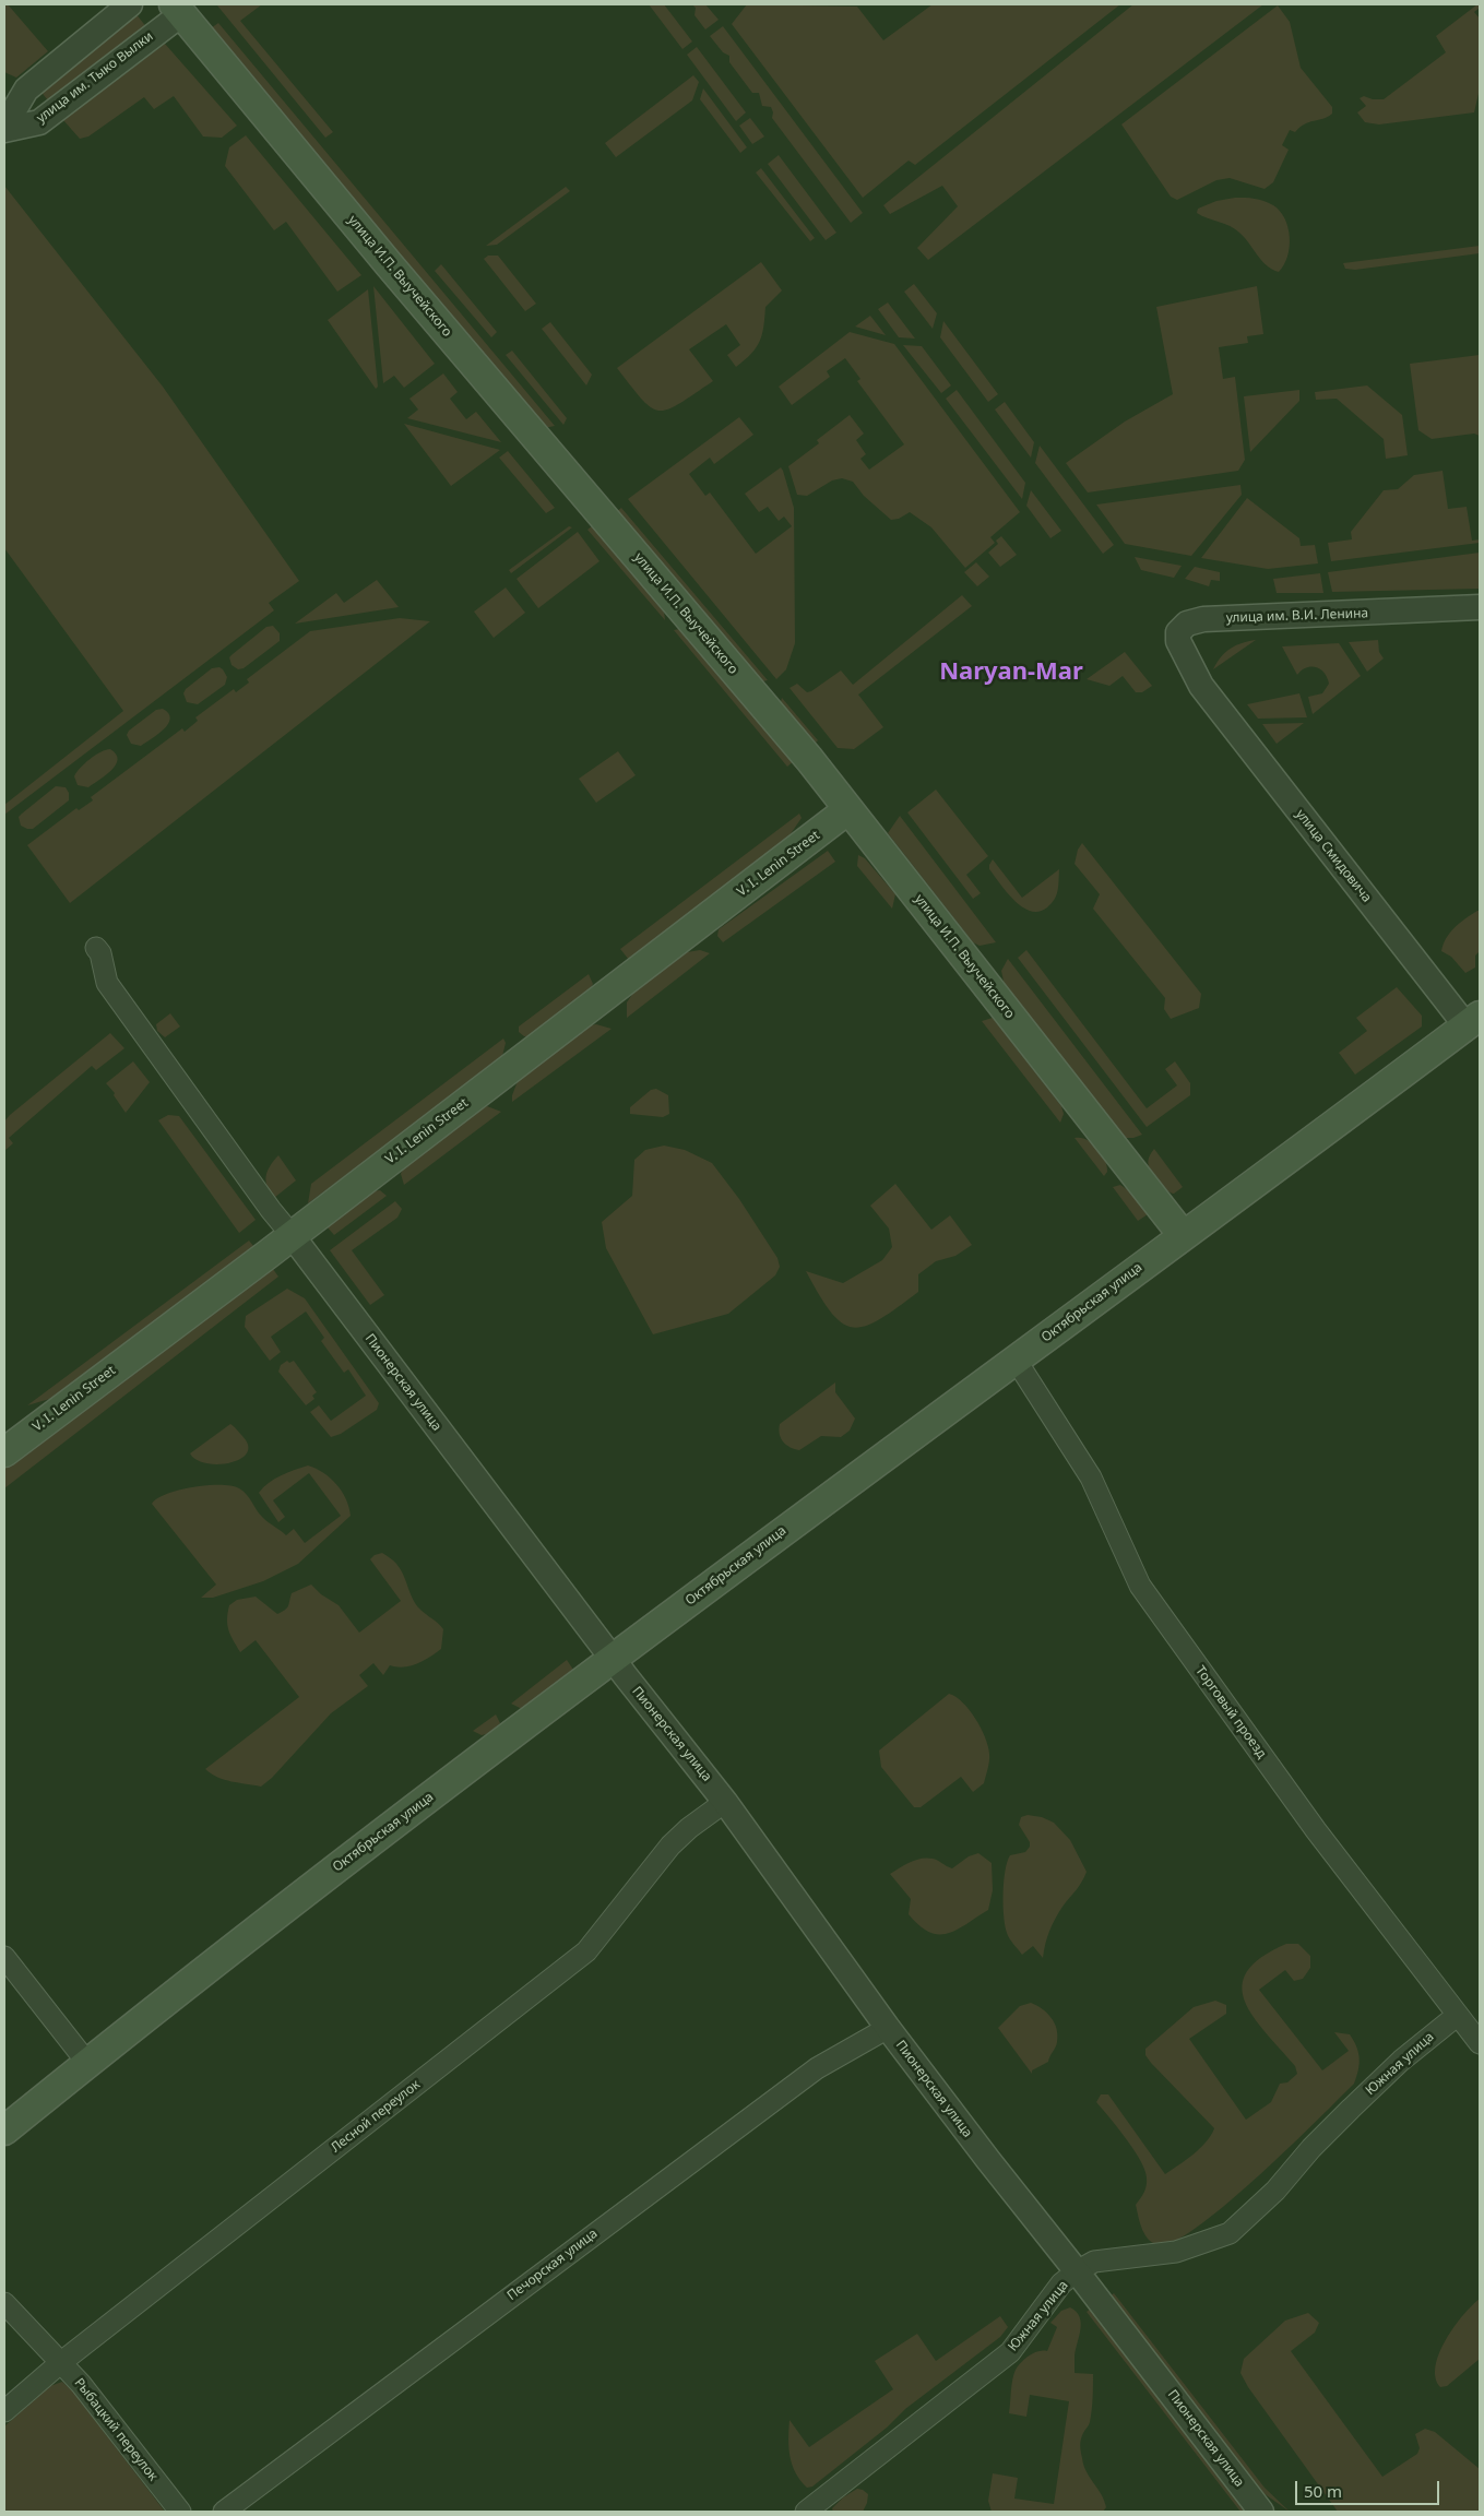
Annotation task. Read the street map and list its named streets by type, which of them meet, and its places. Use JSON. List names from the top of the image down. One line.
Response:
{"streets":{"main road":["улица И.П. Выучейского","V. I. Lenin Street","Октябрьская улица"],"street":["улица им. Тыко Вылки","улица им. В.И. Ленина","улица Смидовича","Пионерская улица","Торговый проезд","Южная улица","Лесной переулок","Печорская улица","Рыбацкий переулок"]},"crossings":[["улица им. Тыко Вылки","улица И.П. Выучейского"],["улица И.П. Выучейского","V. I. Lenin Street"],["улица И.П. Выучейского","Октябрьская улица"],["улица им. В.И. Ленина","улица Смидовича"],["улица Смидовича","Октябрьская улица"],["V. I. Lenin Street","Пионерская улица"],["Октябрьская улица","Пионерская улица"],["Октябрьская улица","Торговый проезд"],["Пионерская улица","Южная улица"],["Пионерская улица","Лесной переулок"],["Пионерская улица","Печорская улица"],["Торговый проезд","Южная улица"],["Лесной переулок","Рыбацкий переулок"]],"districts":["Naryan-Mar"],"scale_bar":"50 m"}
